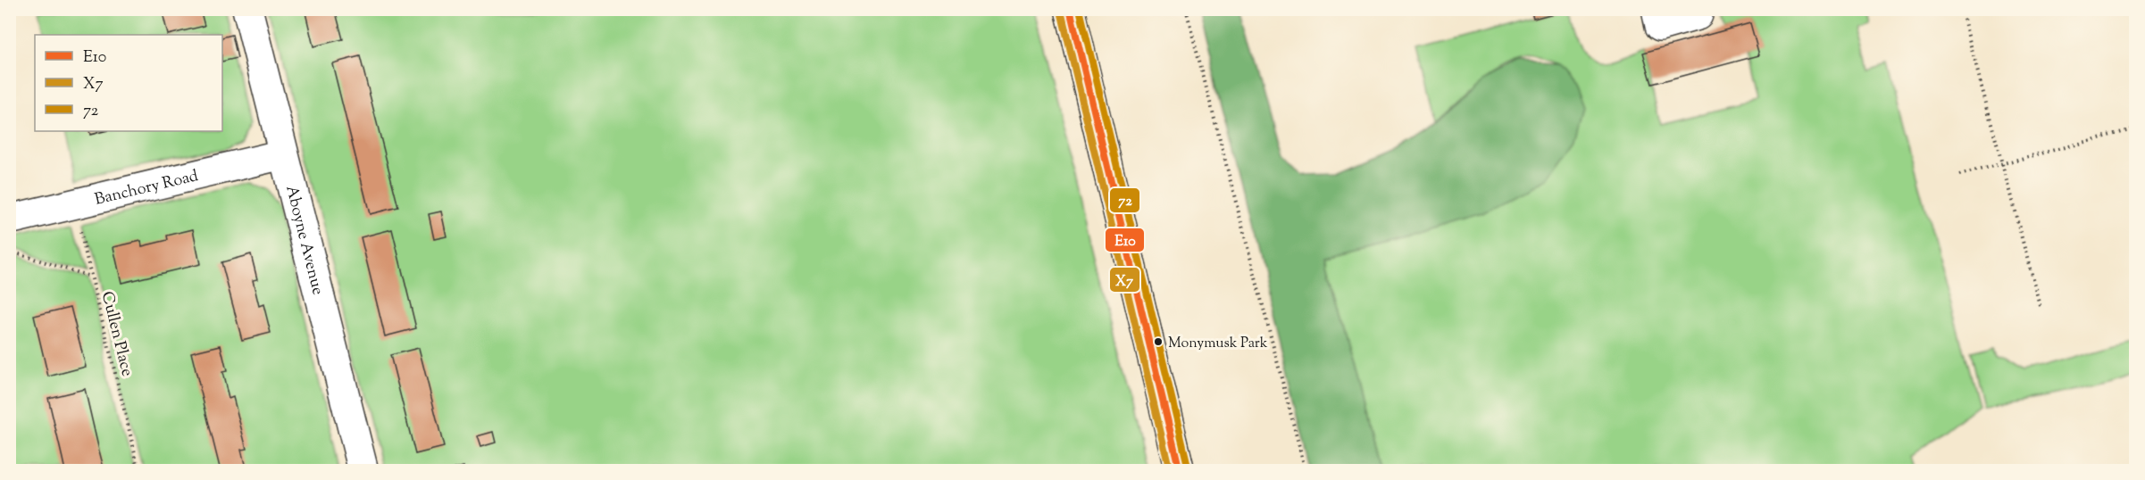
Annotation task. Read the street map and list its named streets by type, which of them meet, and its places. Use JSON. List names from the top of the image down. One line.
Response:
{"streets":{"street":["Banchory Road","Aboyne Avenue"],"path":["Cullen Place"]},"crossings":[["Banchory Road","Aboyne Avenue"],["Banchory Road","Cullen Place"]],"places":["Monymusk Park"],"lines":["transit line E10","transit line 72","transit line X7"],"legend":["E10","X7","72"]}
